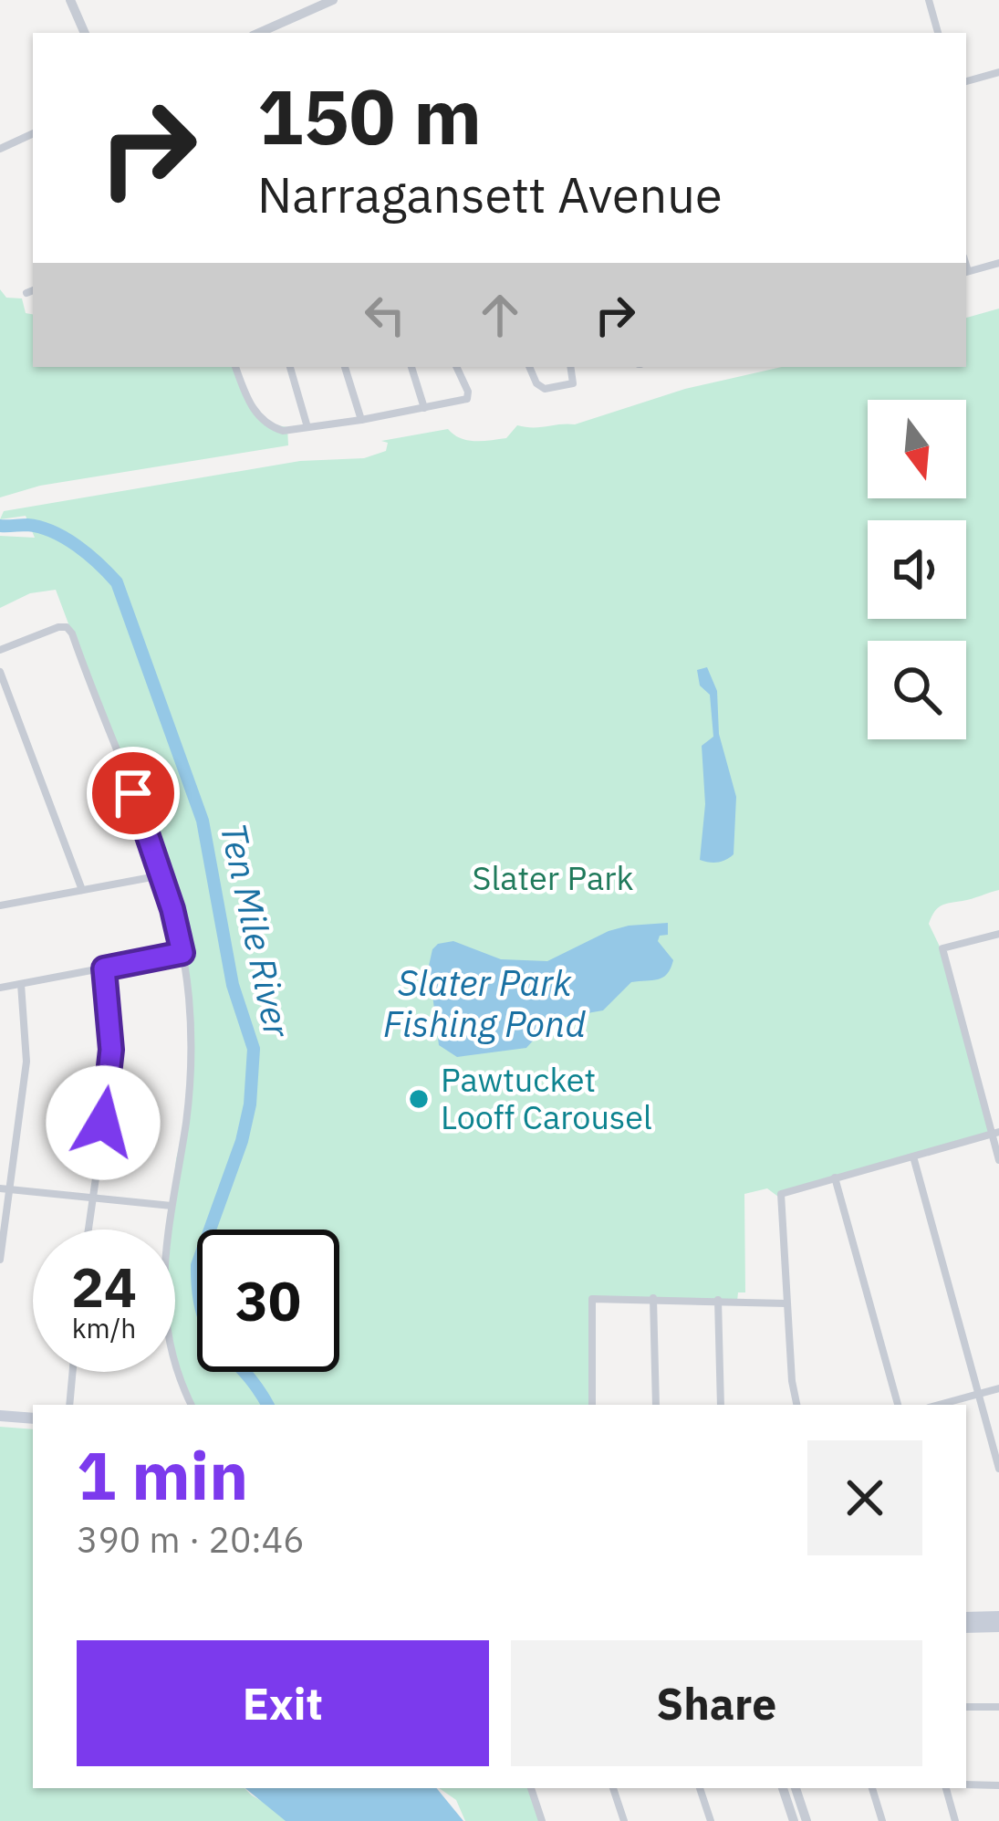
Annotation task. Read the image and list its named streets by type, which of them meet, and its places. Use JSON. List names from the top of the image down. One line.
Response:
{"water":["Ten Mile River","Slater Park Fishing Pond"],"parks":["Slater Park"],"places":["Pawtucket Looff Carousel"],"north":"bottom","page":{"turn":["150 m","Narragansett Avenue"],"speed":"24 km/h","limit":"30","heading":["1 min","390 m · 20:46"],"buttons":["Exit","Share"]}}
